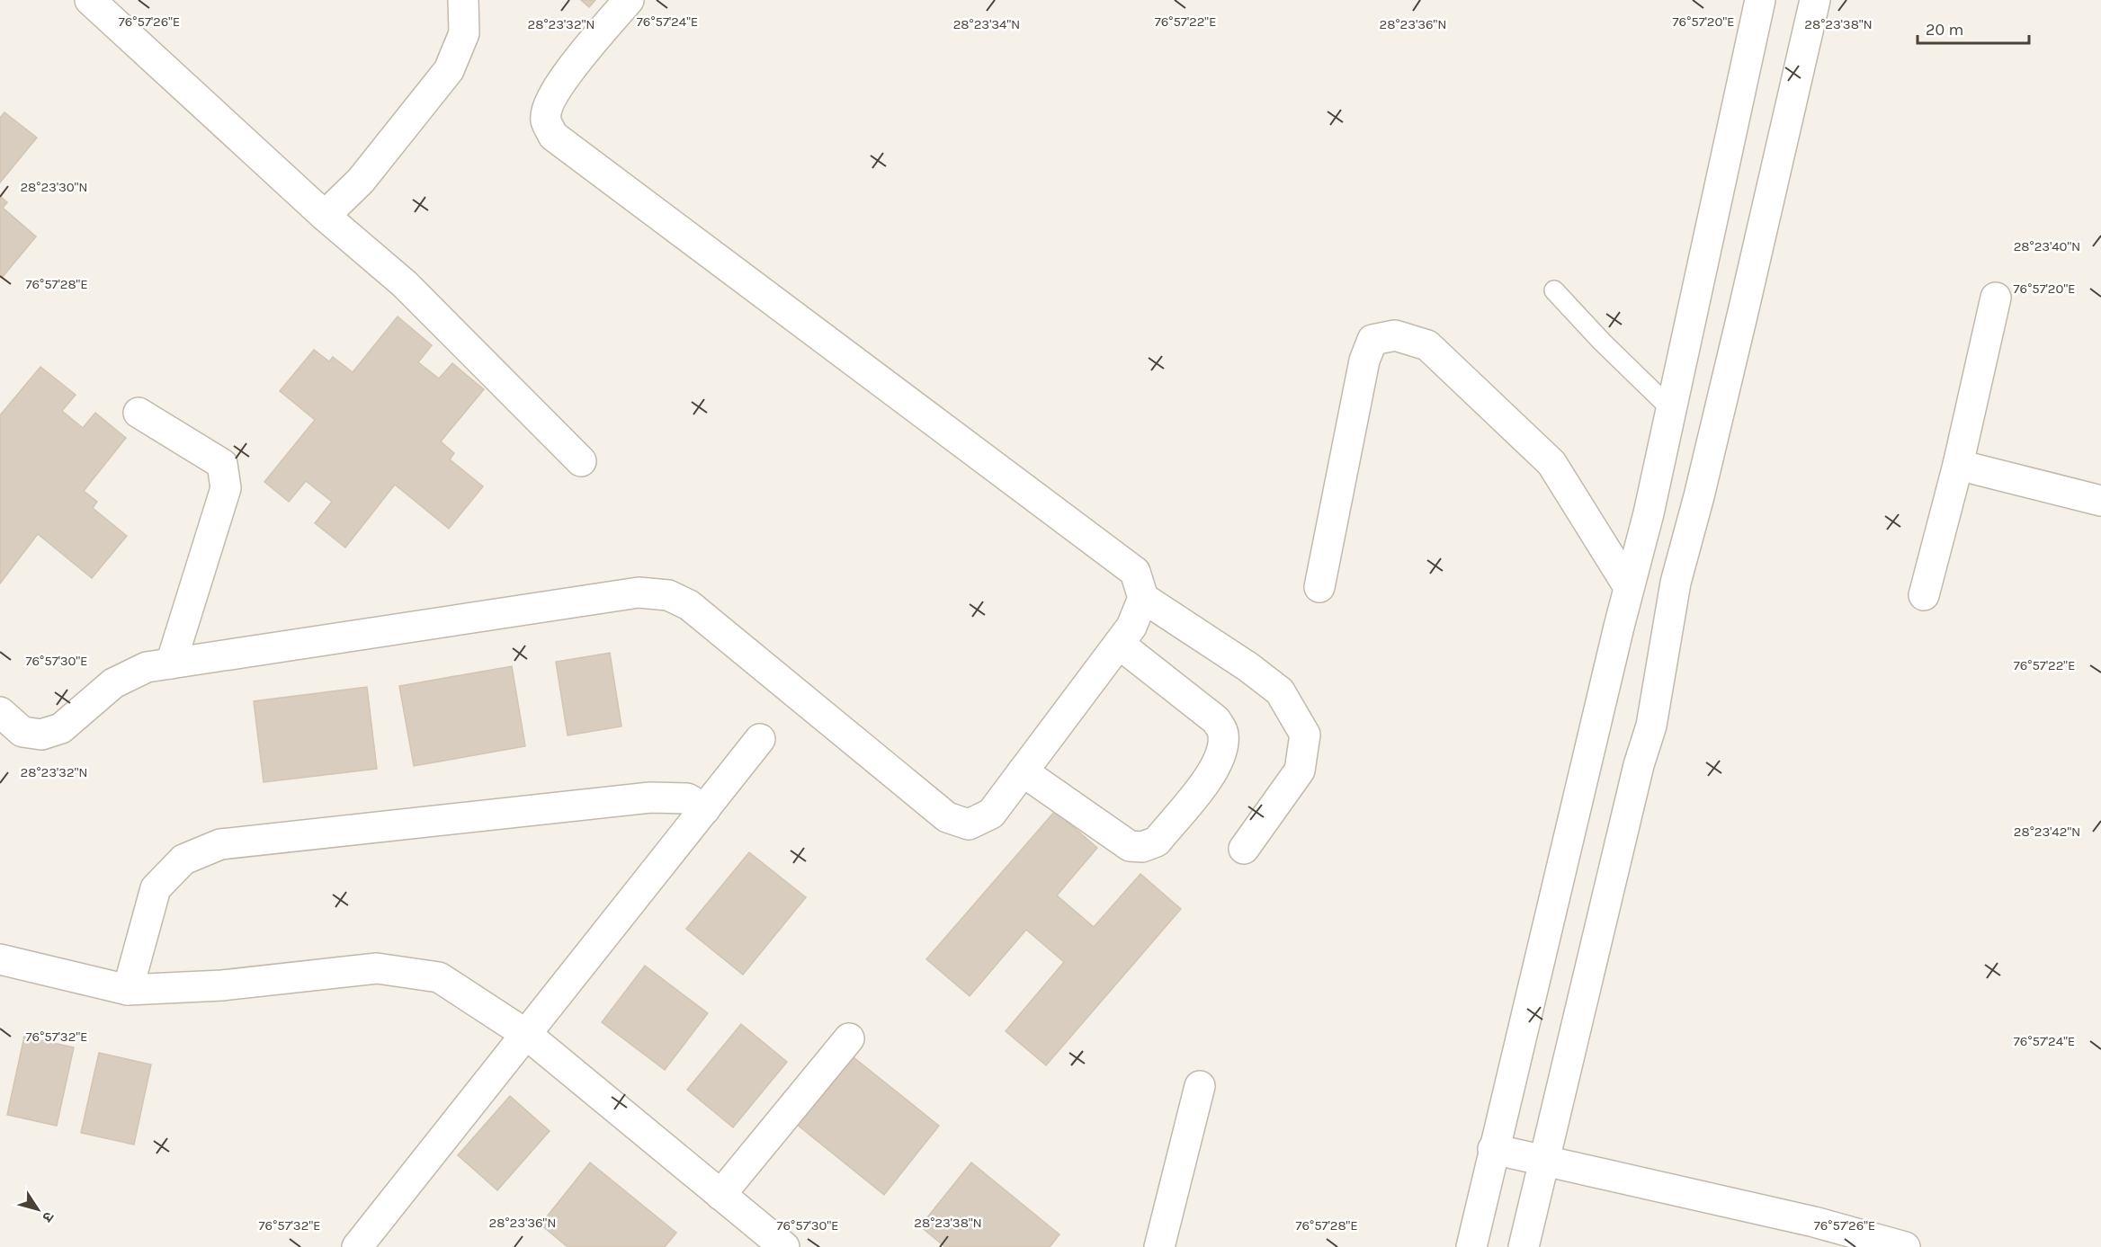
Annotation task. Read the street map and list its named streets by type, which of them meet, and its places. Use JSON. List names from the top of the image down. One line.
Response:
{"scale_bar":"20 m","north":"bottom right","coordinates":["76°57'26\"E","76°57'24\"E","76°57'22\"E","76°57'20\"E","28°23'32\"N","28°23'34\"N","28°23'36\"N","28°23'38\"N","28°23'30\"N","28°23'40\"N","76°57'28\"E","76°57'30\"E","28°23'42\"N","76°57'32\"E"]}
